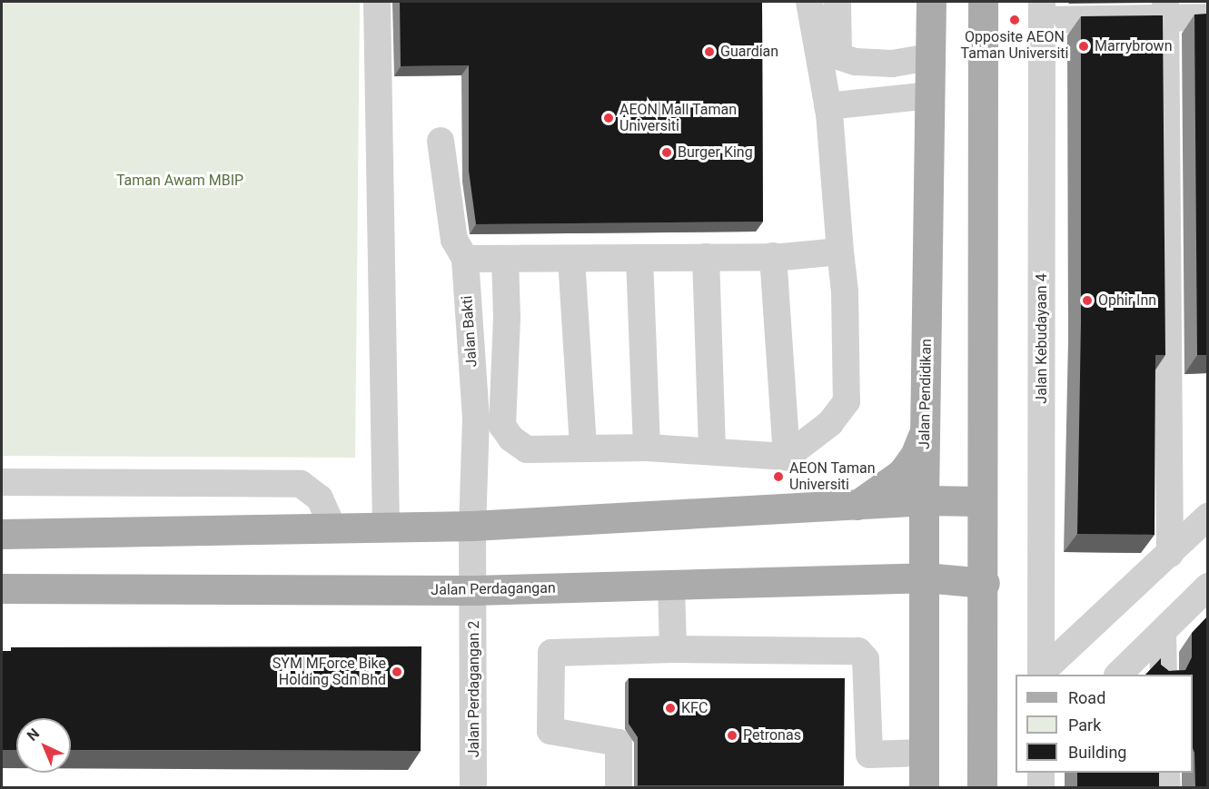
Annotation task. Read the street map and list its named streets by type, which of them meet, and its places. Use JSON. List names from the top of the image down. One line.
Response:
{"streets":{"main road":["Jalan Pendidikan","Jalan Perdagangan"],"street":["Jalan Bakti","Jalan Kebudayaan 4","Jalan Perdagangan 2"]},"crossings":[["Jalan Bakti","Jalan Perdagangan 2"],["Jalan Pendidikan","Jalan Perdagangan"],["Jalan Perdagangan","Jalan Perdagangan 2"]],"parks":["Taman Awam MBIP"],"places":["Opposite AEON Taman Universiti","Marrybrown","Guardian","AEON Mall Taman Universiti","Burger King","Ophir Inn","AEON Taman Universiti","SYM MForce Bike Holding Sdn Bhd","KFC","Petronas"],"legend":["Road","Park","Building"],"north":"top left"}
